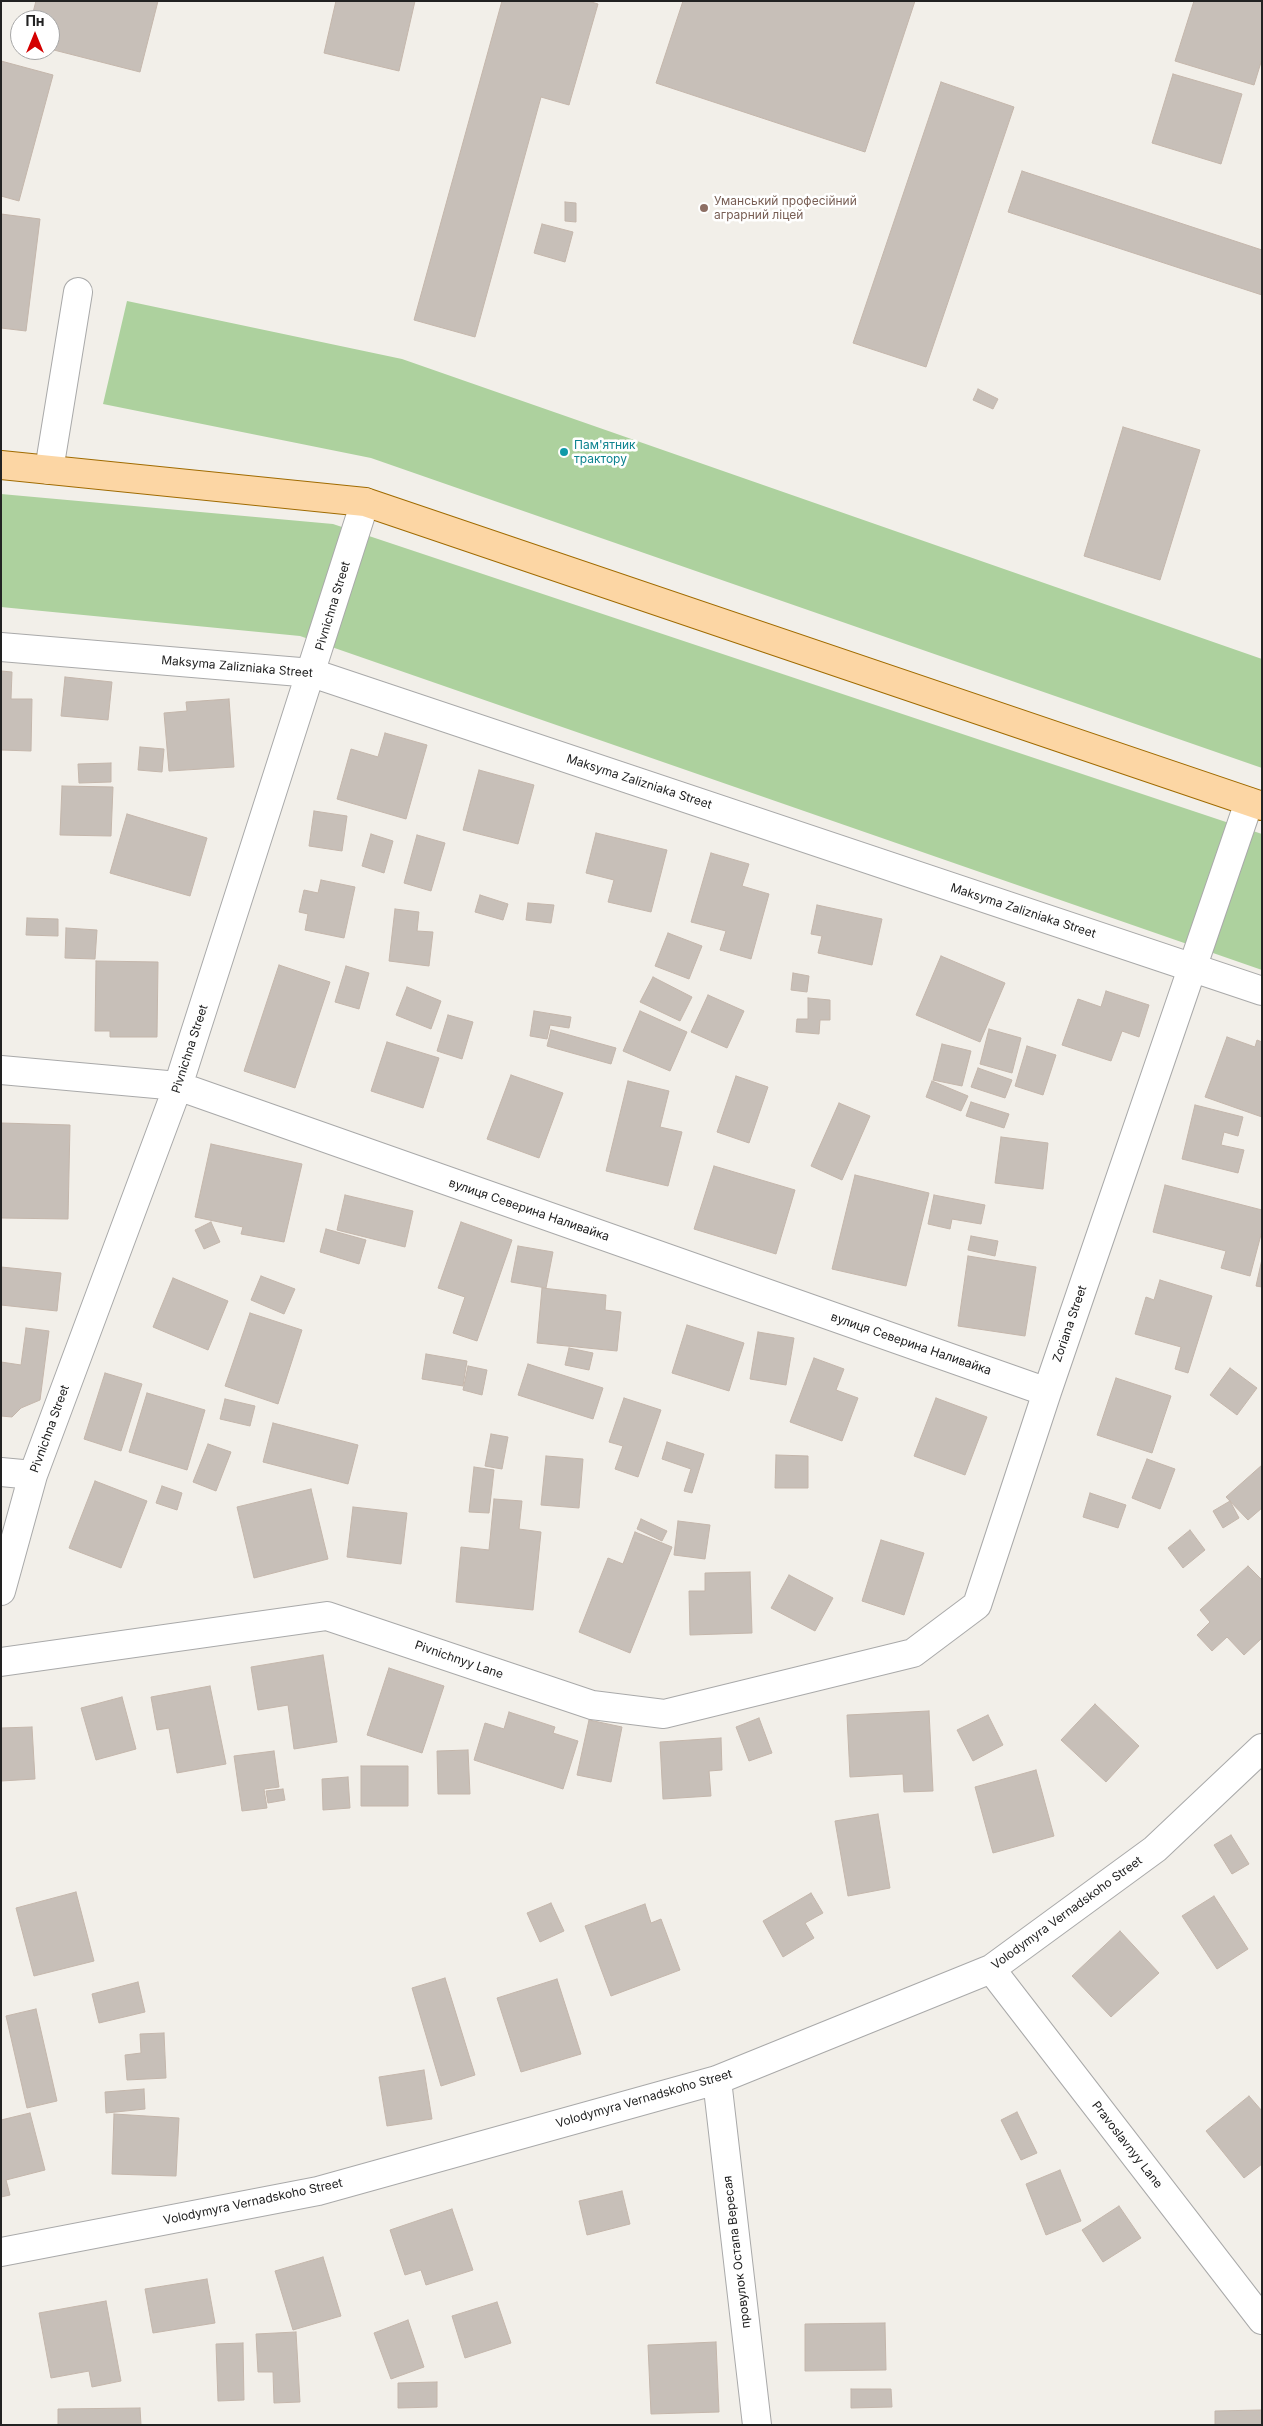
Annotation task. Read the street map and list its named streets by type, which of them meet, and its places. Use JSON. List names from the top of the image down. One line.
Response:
{"streets":{"street":["Pivnichna Street","Maksyma Zalizniaka Street","вулиця Северина Наливайка","Zoriana Street","Pivnichnyy Lane","Volodymyra Vernadskoho Street","Pravoslavnyy Lane","провулок Остапа Вересая"]},"crossings":[["Pivnichna Street","Maksyma Zalizniaka Street"],["Pivnichna Street","вулиця Северина Наливайка"],["Maksyma Zalizniaka Street","Zoriana Street"],["вулиця Северина Наливайка","Zoriana Street"],["Zoriana Street","Pivnichnyy Lane"],["Volodymyra Vernadskoho Street","Pravoslavnyy Lane"],["Volodymyra Vernadskoho Street","провулок Остапа Вересая"]],"places":["Уманський професійний аграрний ліцей","Пам'ятник трактору"],"north":"top"}
